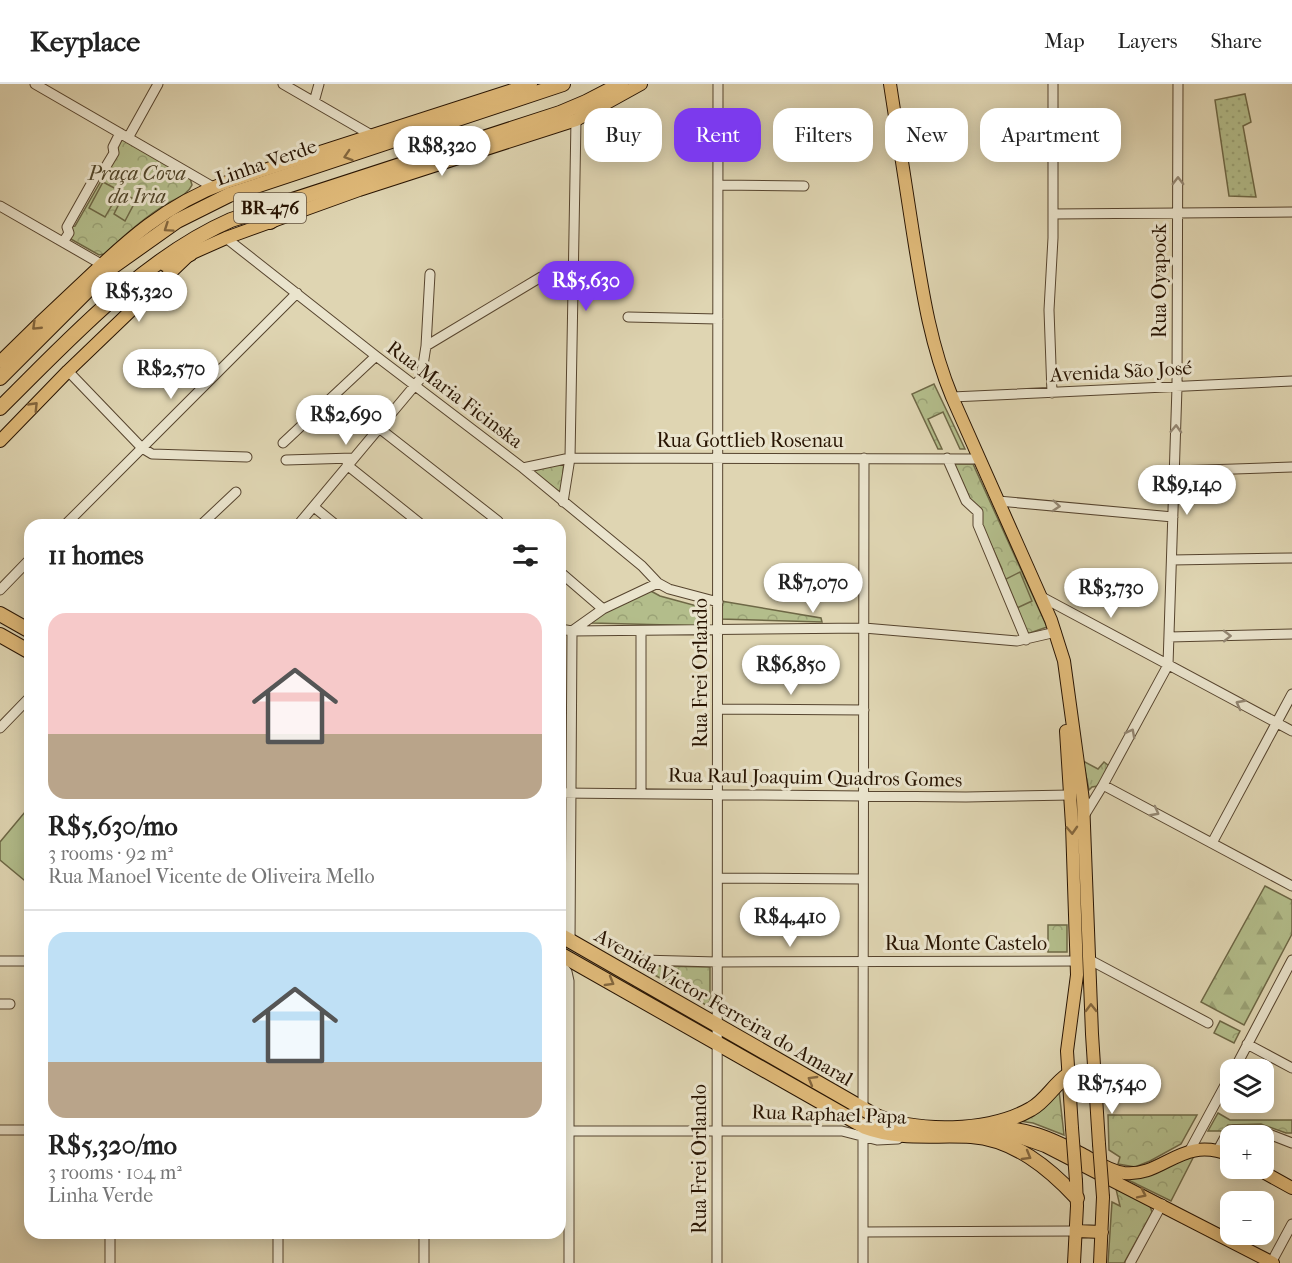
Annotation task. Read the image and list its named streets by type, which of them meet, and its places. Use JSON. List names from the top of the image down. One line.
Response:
{"streets":{"highway":["Linha Verde","BR-476","Avenida Victor Ferreira do Amaral","Rua Raphael Papa"],"street":["Rua Oyapock","Avenida São José","Rua Maria Ficinska","Rua Gottlieb Rosenau","Rua Frei Orlando","Rua Raul Joaquim Quadros Gomes","Rua Monte Castelo"]},"crossings":[["Rua Oyapock","Avenida São José"],["Rua Maria Ficinska","Rua Gottlieb Rosenau"],["Rua Gottlieb Rosenau","Rua Frei Orlando"],["Rua Frei Orlando","Rua Raul Joaquim Quadros Gomes"],["Rua Frei Orlando","Rua Monte Castelo"],["Rua Frei Orlando","Avenida Victor Ferreira do Amaral"],["Rua Frei Orlando","Rua Raphael Papa"],["Avenida Victor Ferreira do Amaral","Rua Raphael Papa"]],"one_way":["Rua Oyapock"],"parks":["Praça Cova da Iria"],"page":{"header":"Keyplace","nav":["Map","Layers","Share"],"chip":["Buy","Rent","Filters","New","Apartment"],"price":["R$8,320","R$5,630","R$5,320","R$2,570","R$2,690","R$9,140","R$7,070","R$3,730","R$6,850","R$4,410","R$7,540"],"heading":"11 homes","list":[{"name":"R$5,630/mo","note":"3 rooms · 92 m² · Rua Manoel Vicente de Oliveira Mello"},{"name":"R$5,320/mo","note":"3 rooms · 104 m² · Linha Verde"}],"map_buttons":["+","−"]}}
